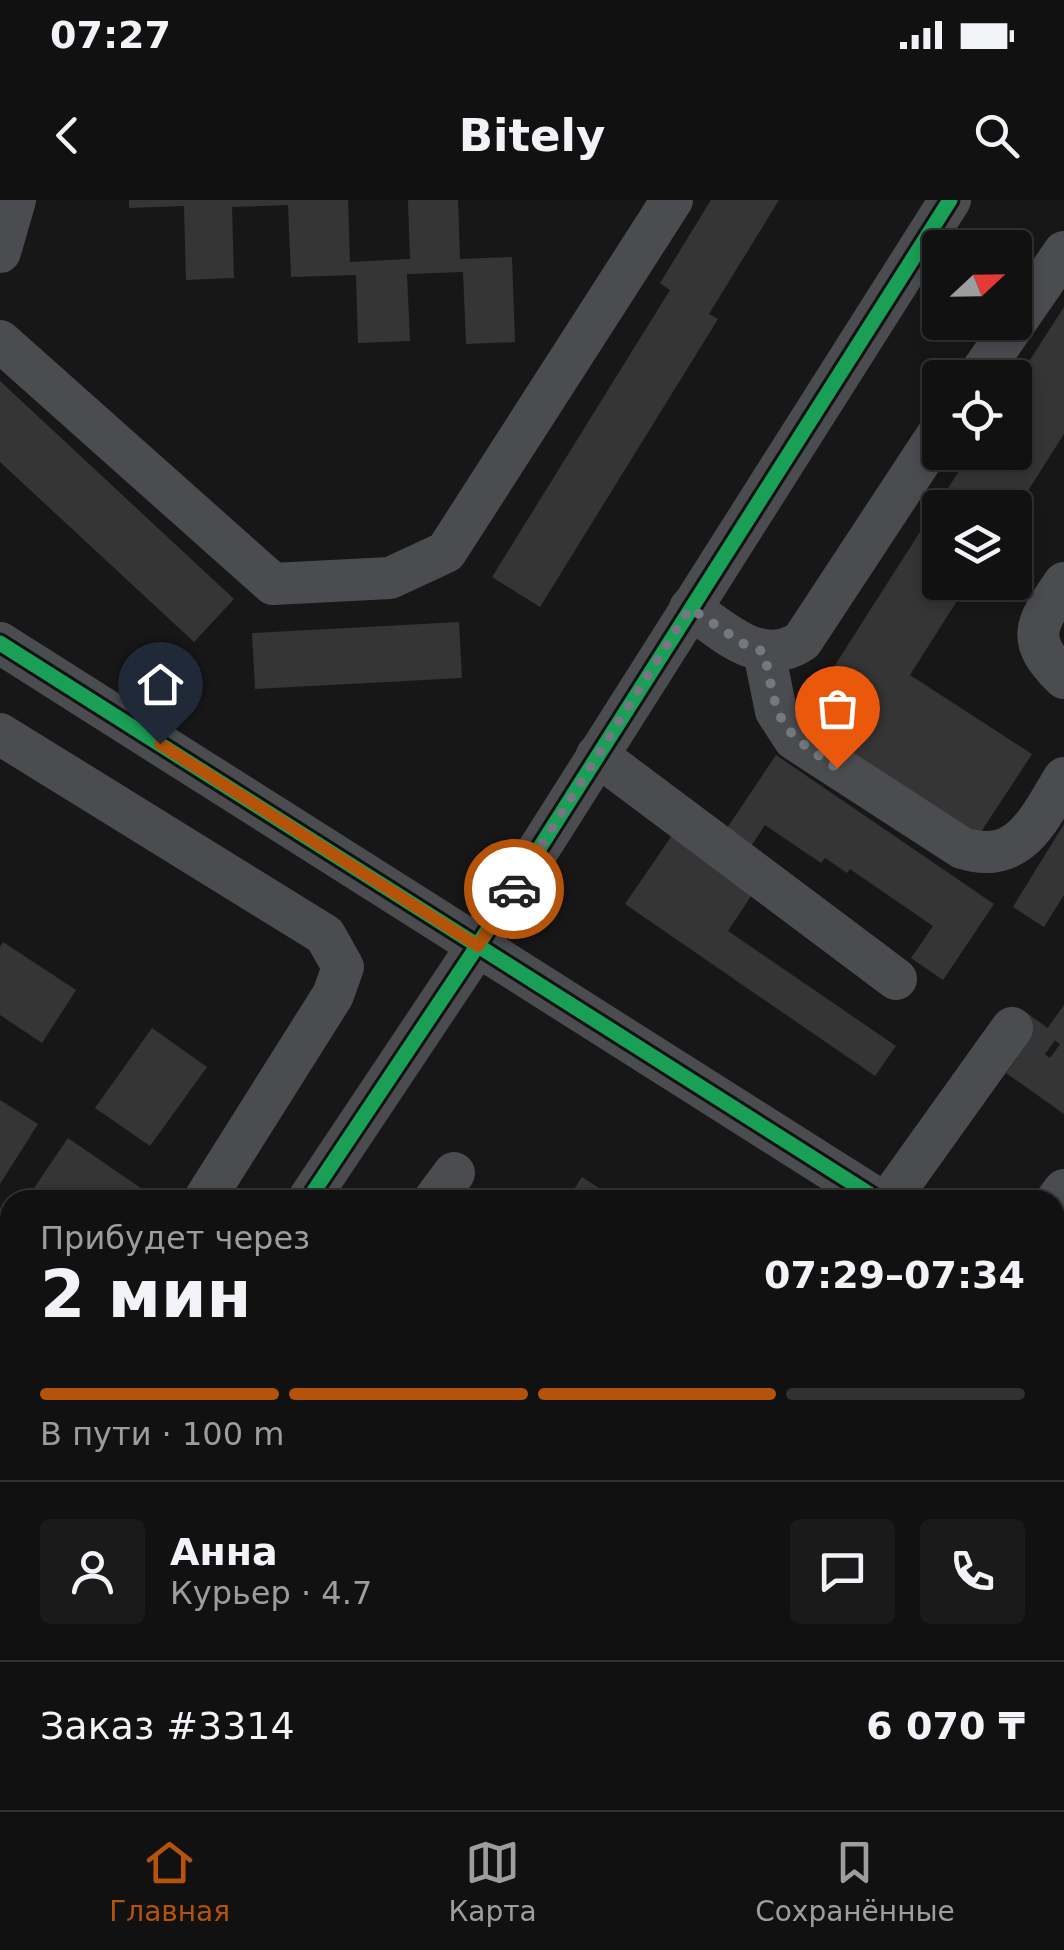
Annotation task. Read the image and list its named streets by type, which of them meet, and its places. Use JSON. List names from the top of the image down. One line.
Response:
{"north":"right","page":{"status":"07:27","header":"Bitely","heading":["2 мин","Прибудет через","07:29–07:34"],"panel":["Анна","Курьер · 4.7","Заказ #3314","6 070 ₸"],"bar":"В пути · 100 m","tabs":["Главная","Карта","Сохранённые"]}}
